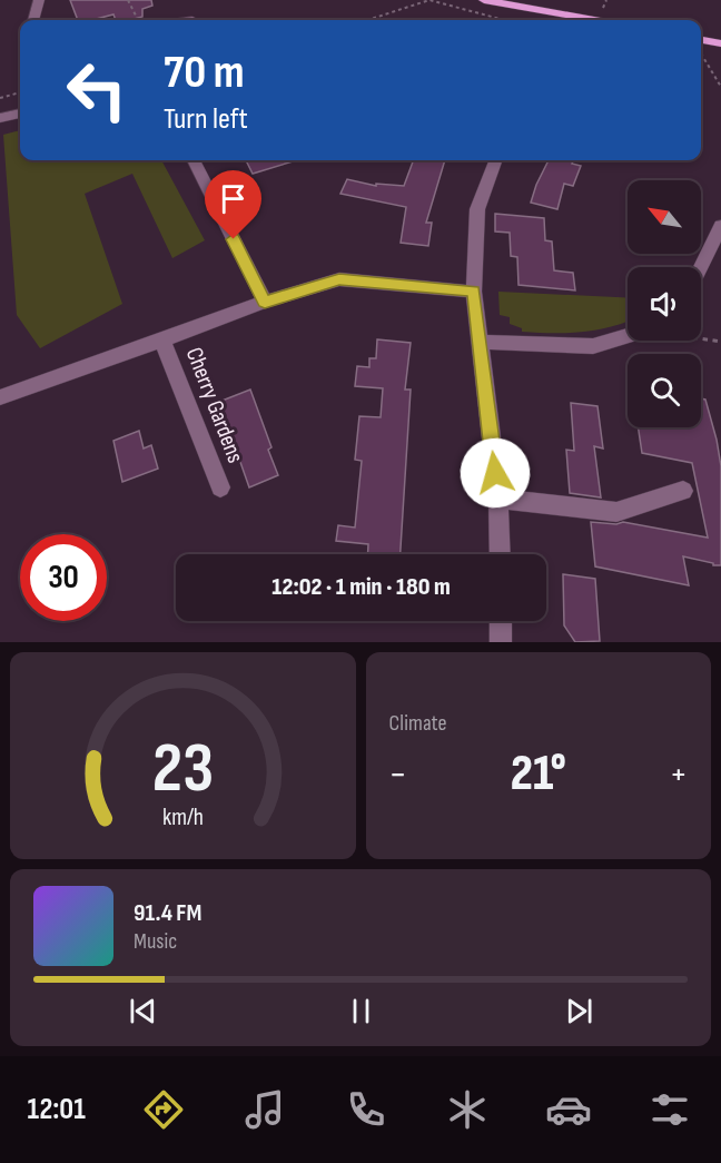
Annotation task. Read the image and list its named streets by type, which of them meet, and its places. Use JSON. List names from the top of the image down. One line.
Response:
{"streets":{"street":["Cherry Gardens"]},"north":"top left","page":{"turn":["70 m","Turn left"],"limit":"30","trip":"12:02 · 1 min · 180 m","tile":"Climate","heat":["−","21°","+"],"song":["91.4 FM","Music"],"tabs":"12:01","gauge":["23","km/h"]}}
